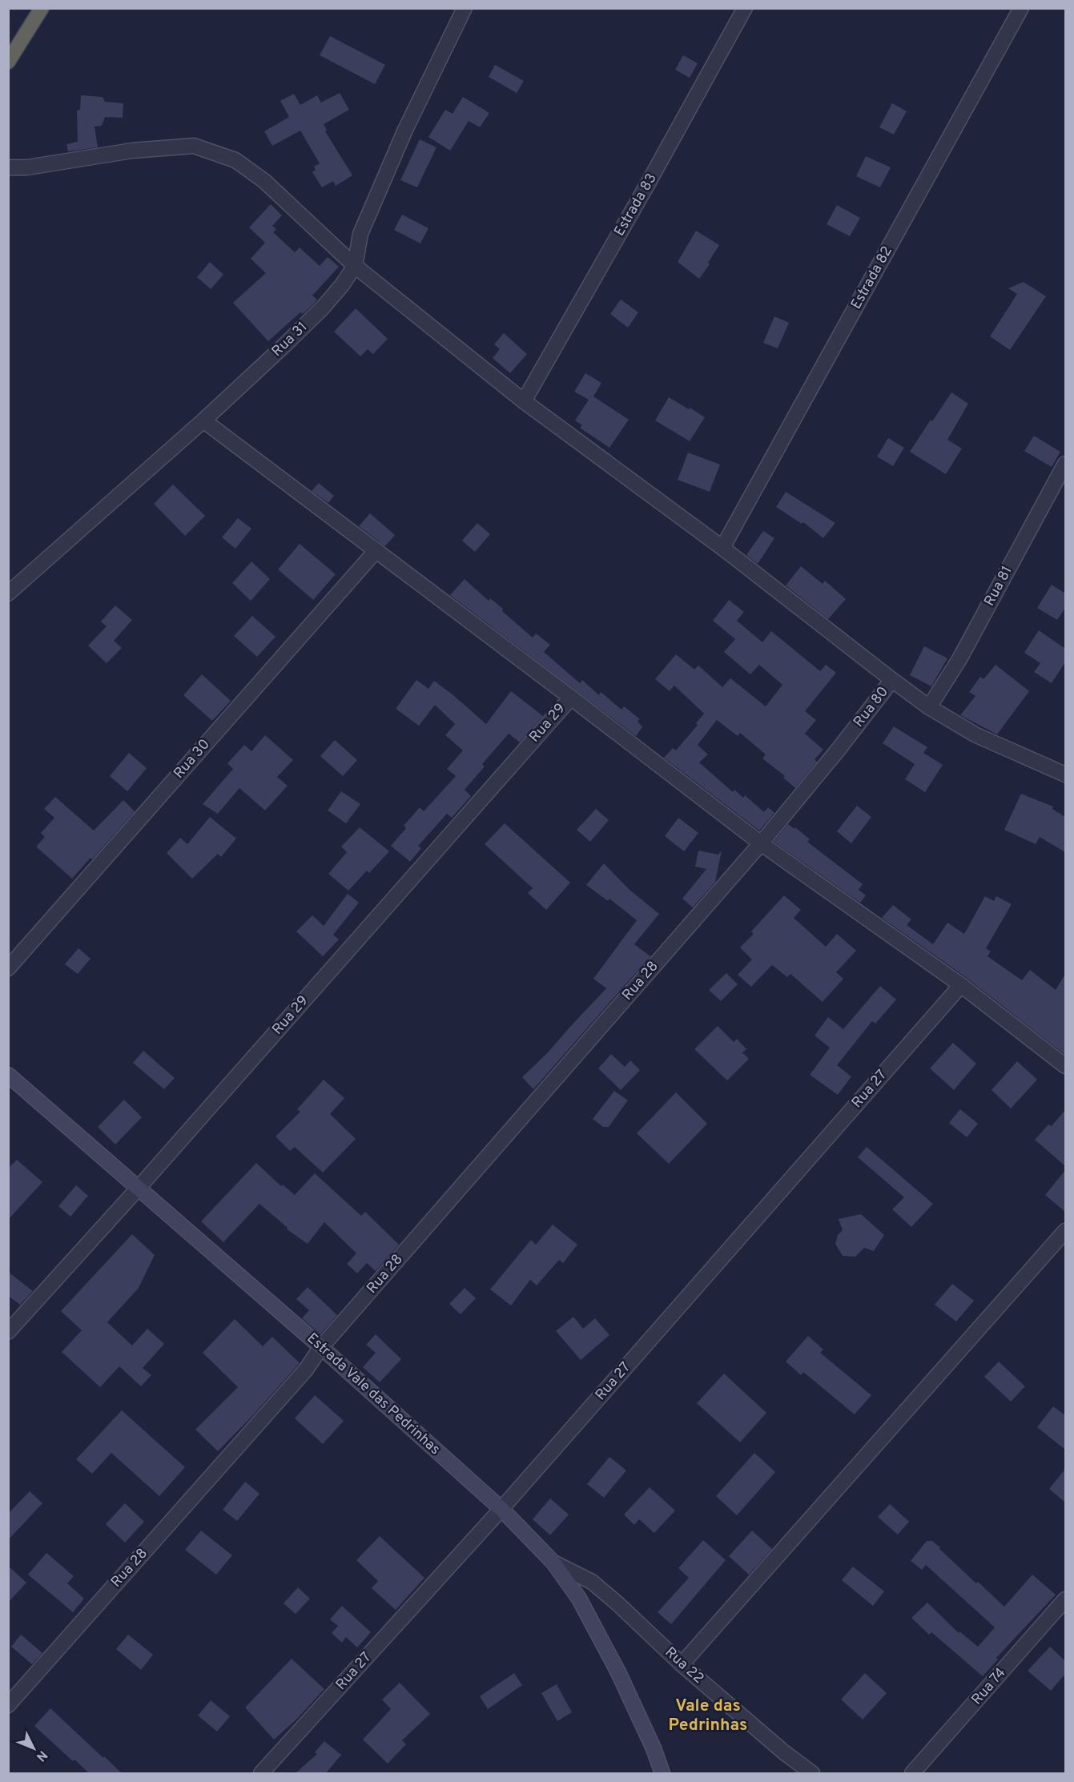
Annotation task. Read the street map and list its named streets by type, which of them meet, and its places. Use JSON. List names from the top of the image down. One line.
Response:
{"streets":{"main road":["Estrada Vale das Pedrinhas"],"street":["Estrada 83","Estrada 82","Rua 31","Rua 81","Rua 80","Rua 29","Rua 30","Rua 28","Rua 27","Rua 22","Rua 74"]},"crossings":[["Rua 81","Rua 80"],["Rua 80","Rua 28"],["Rua 29","Estrada Vale das Pedrinhas"],["Rua 28","Estrada Vale das Pedrinhas"],["Rua 27","Estrada Vale das Pedrinhas"],["Estrada Vale das Pedrinhas","Rua 22"]],"districts":["Vale das Pedrinhas"],"north":"bottom right"}
